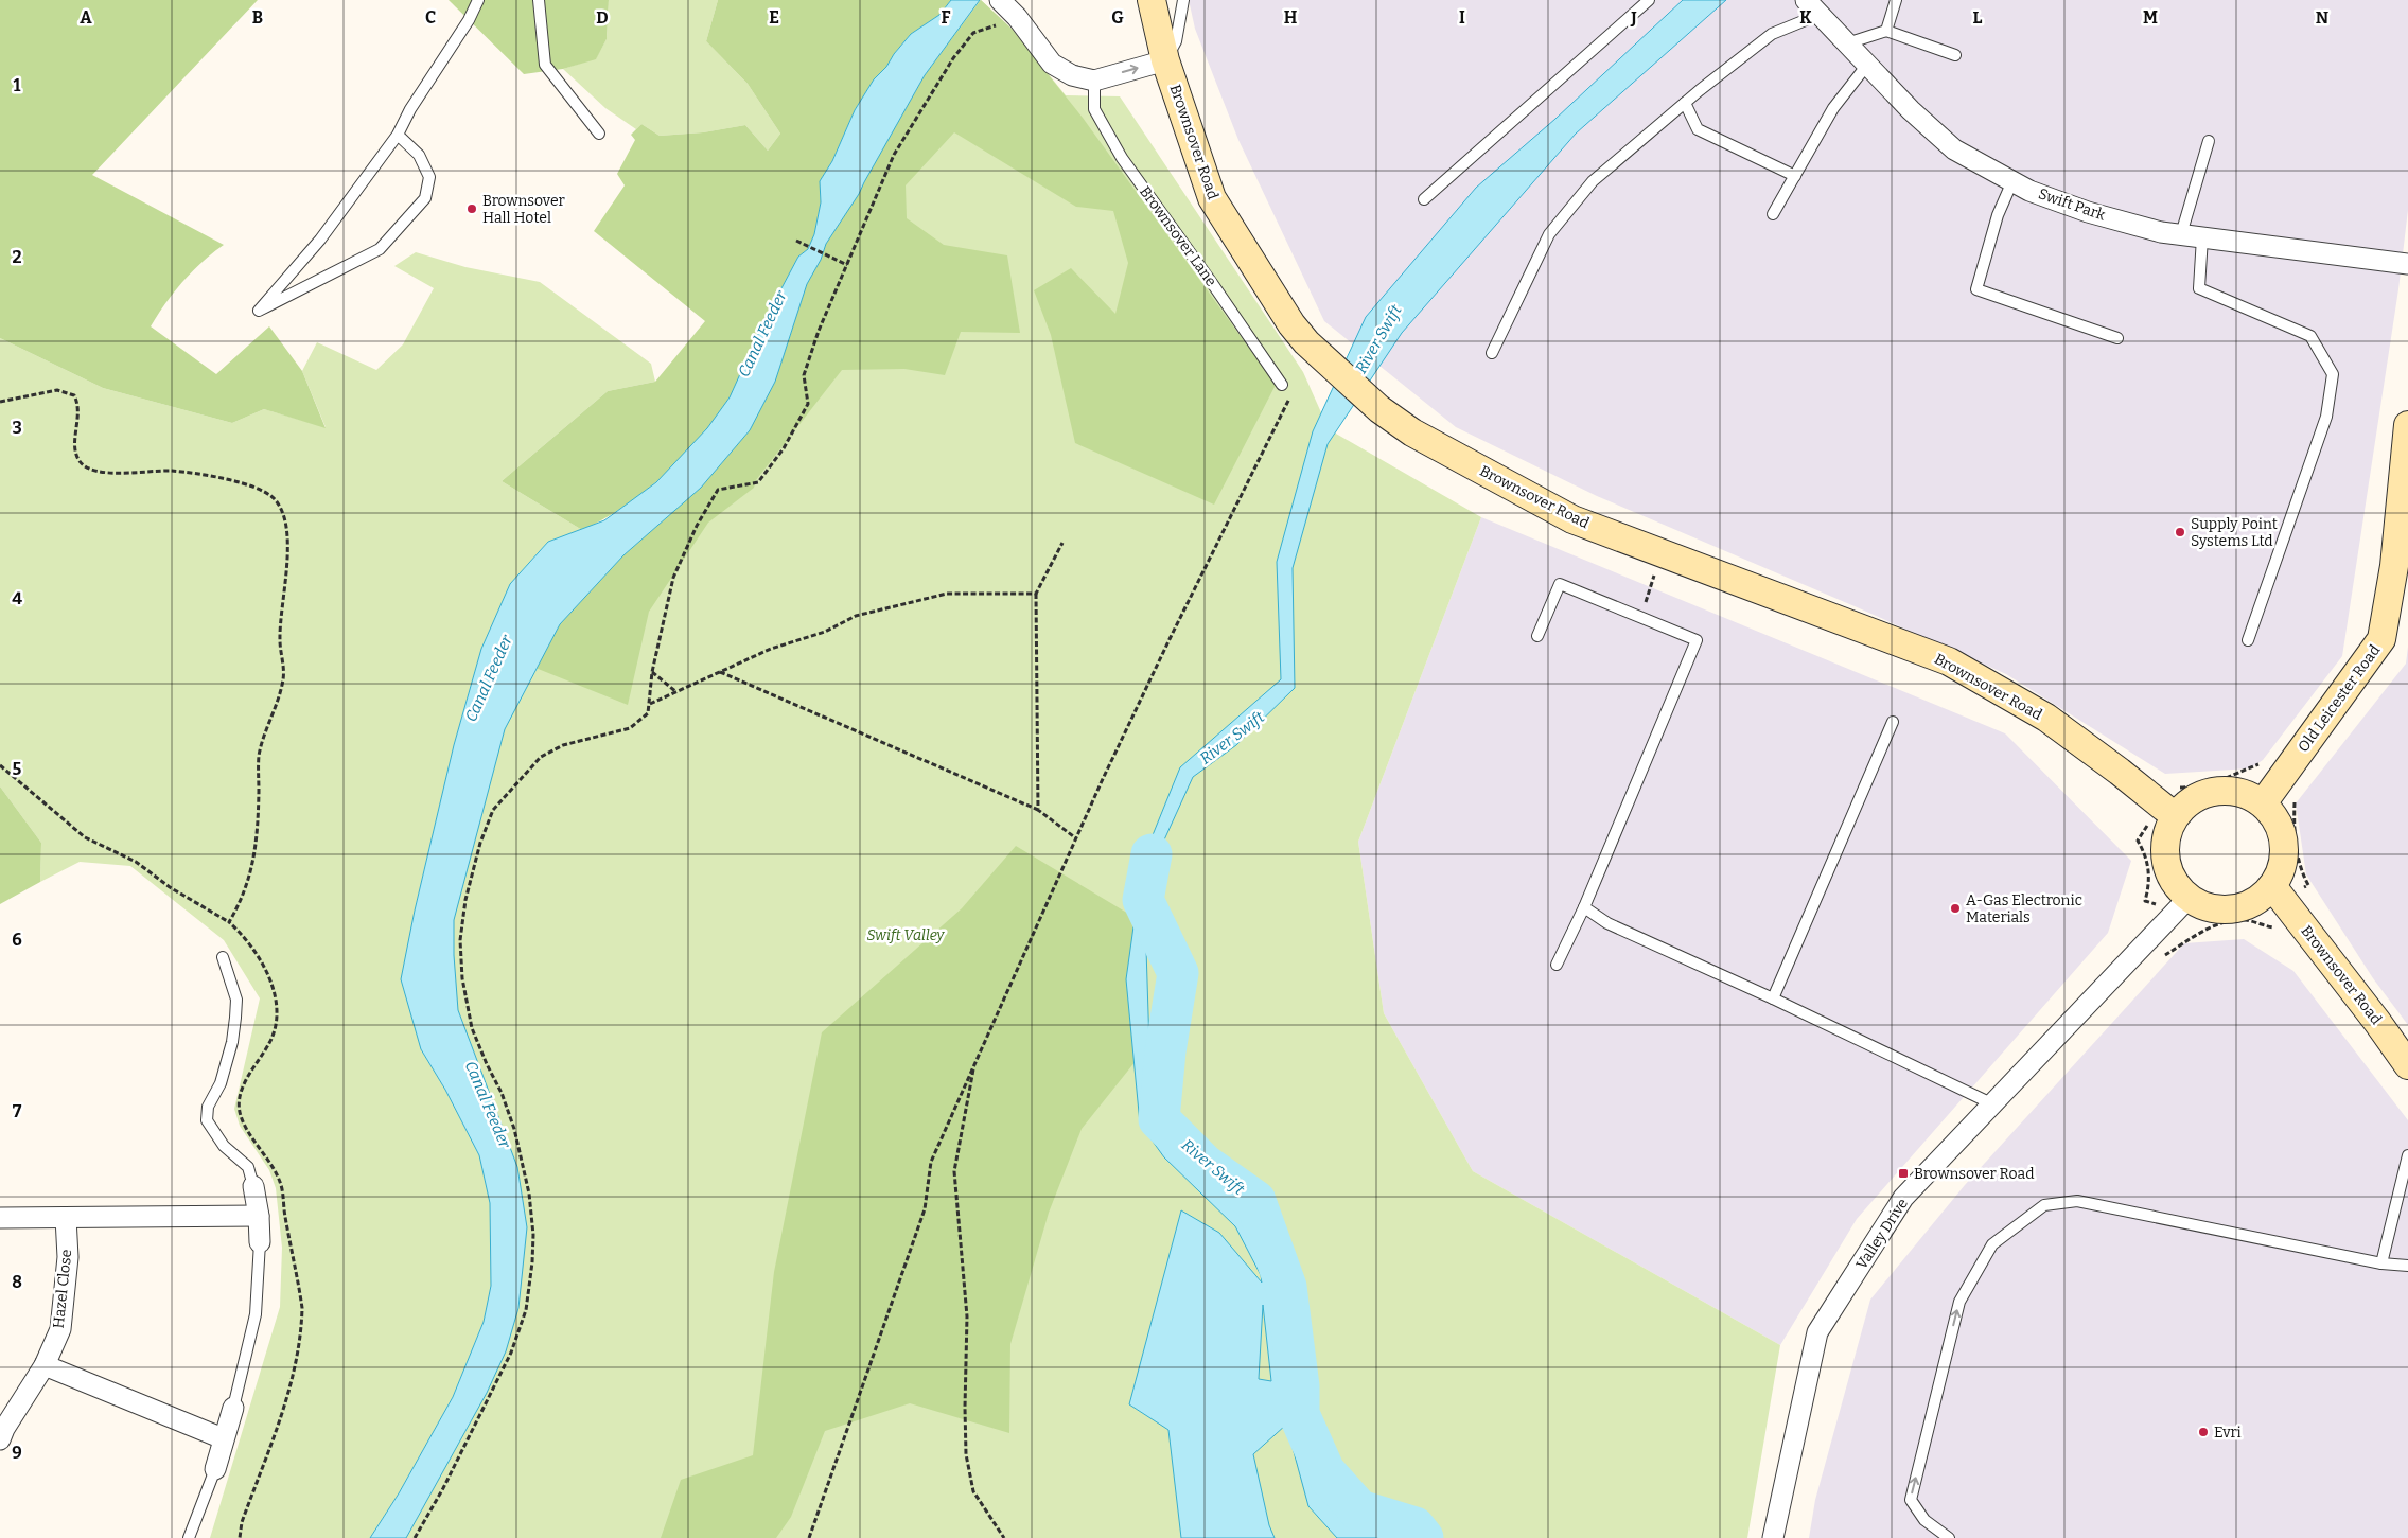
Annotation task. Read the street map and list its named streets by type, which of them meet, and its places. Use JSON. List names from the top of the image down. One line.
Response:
{"streets":{"street":["Brownsover Road","Swift Park","Old Leicester Road","Valley Drive","Hazel Close"],"lane":["Brownsover Lane"]},"crossings":[["Brownsover Road","Old Leicester Road"],["Brownsover Road","Valley Drive"],["Old Leicester Road","Valley Drive"]],"water":["Canal Feeder","River Swift"],"parks":["Swift Valley"],"places":{"other":["Brownsover Hall Hotel","Supply Point Systems Ltd","A-Gas Electronic Materials","Evri"],"transit":["Brownsover Road"]},"grid":{"columns":["A","B","C","D","E","F","G","H","I","J","K","L","M","N"],"rows":["1","2","3","4","5","6","7","8","9"]}}
